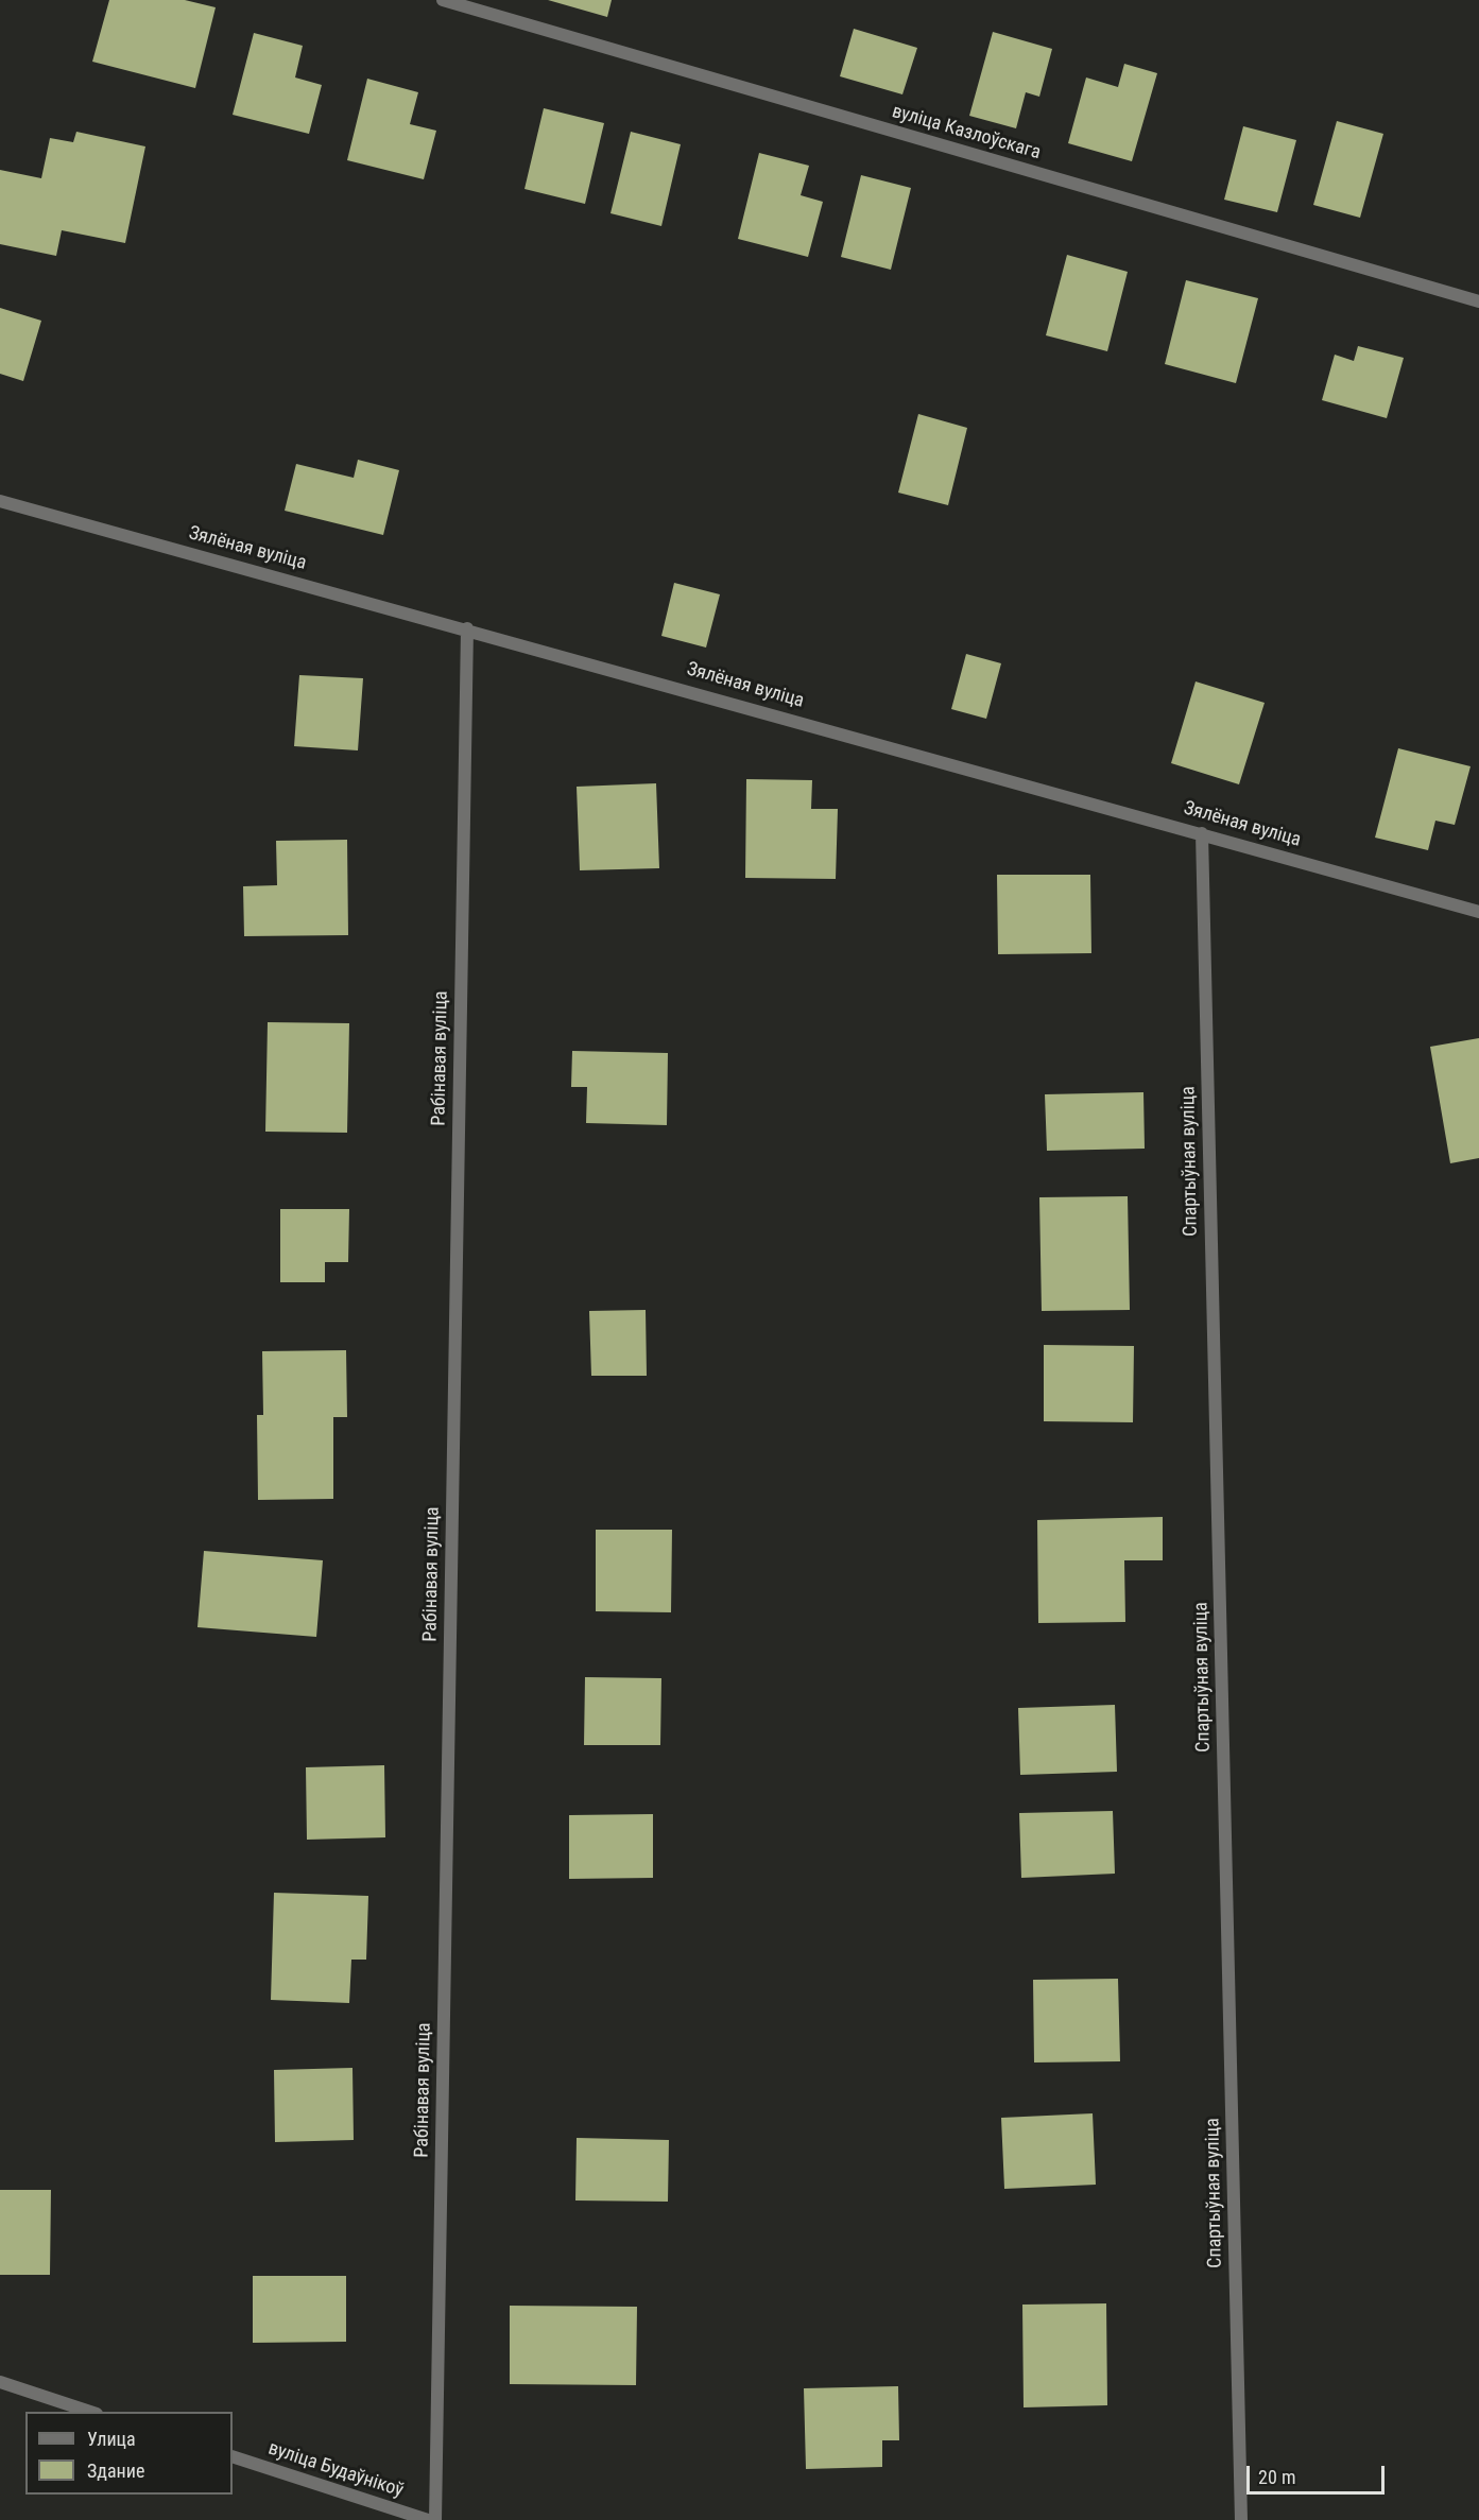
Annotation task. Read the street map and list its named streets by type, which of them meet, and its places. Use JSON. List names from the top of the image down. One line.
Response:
{"streets":{"street":["вуліца Казлоўскага","Зялёная вуліца","Рабінавая вуліца","Спартыўная вуліца","вуліца Будаўнікоў"]},"crossings":[["Зялёная вуліца","Рабінавая вуліца"],["Зялёная вуліца","Спартыўная вуліца"]],"legend":["Улица","Здание"],"scale_bar":"20 m"}
